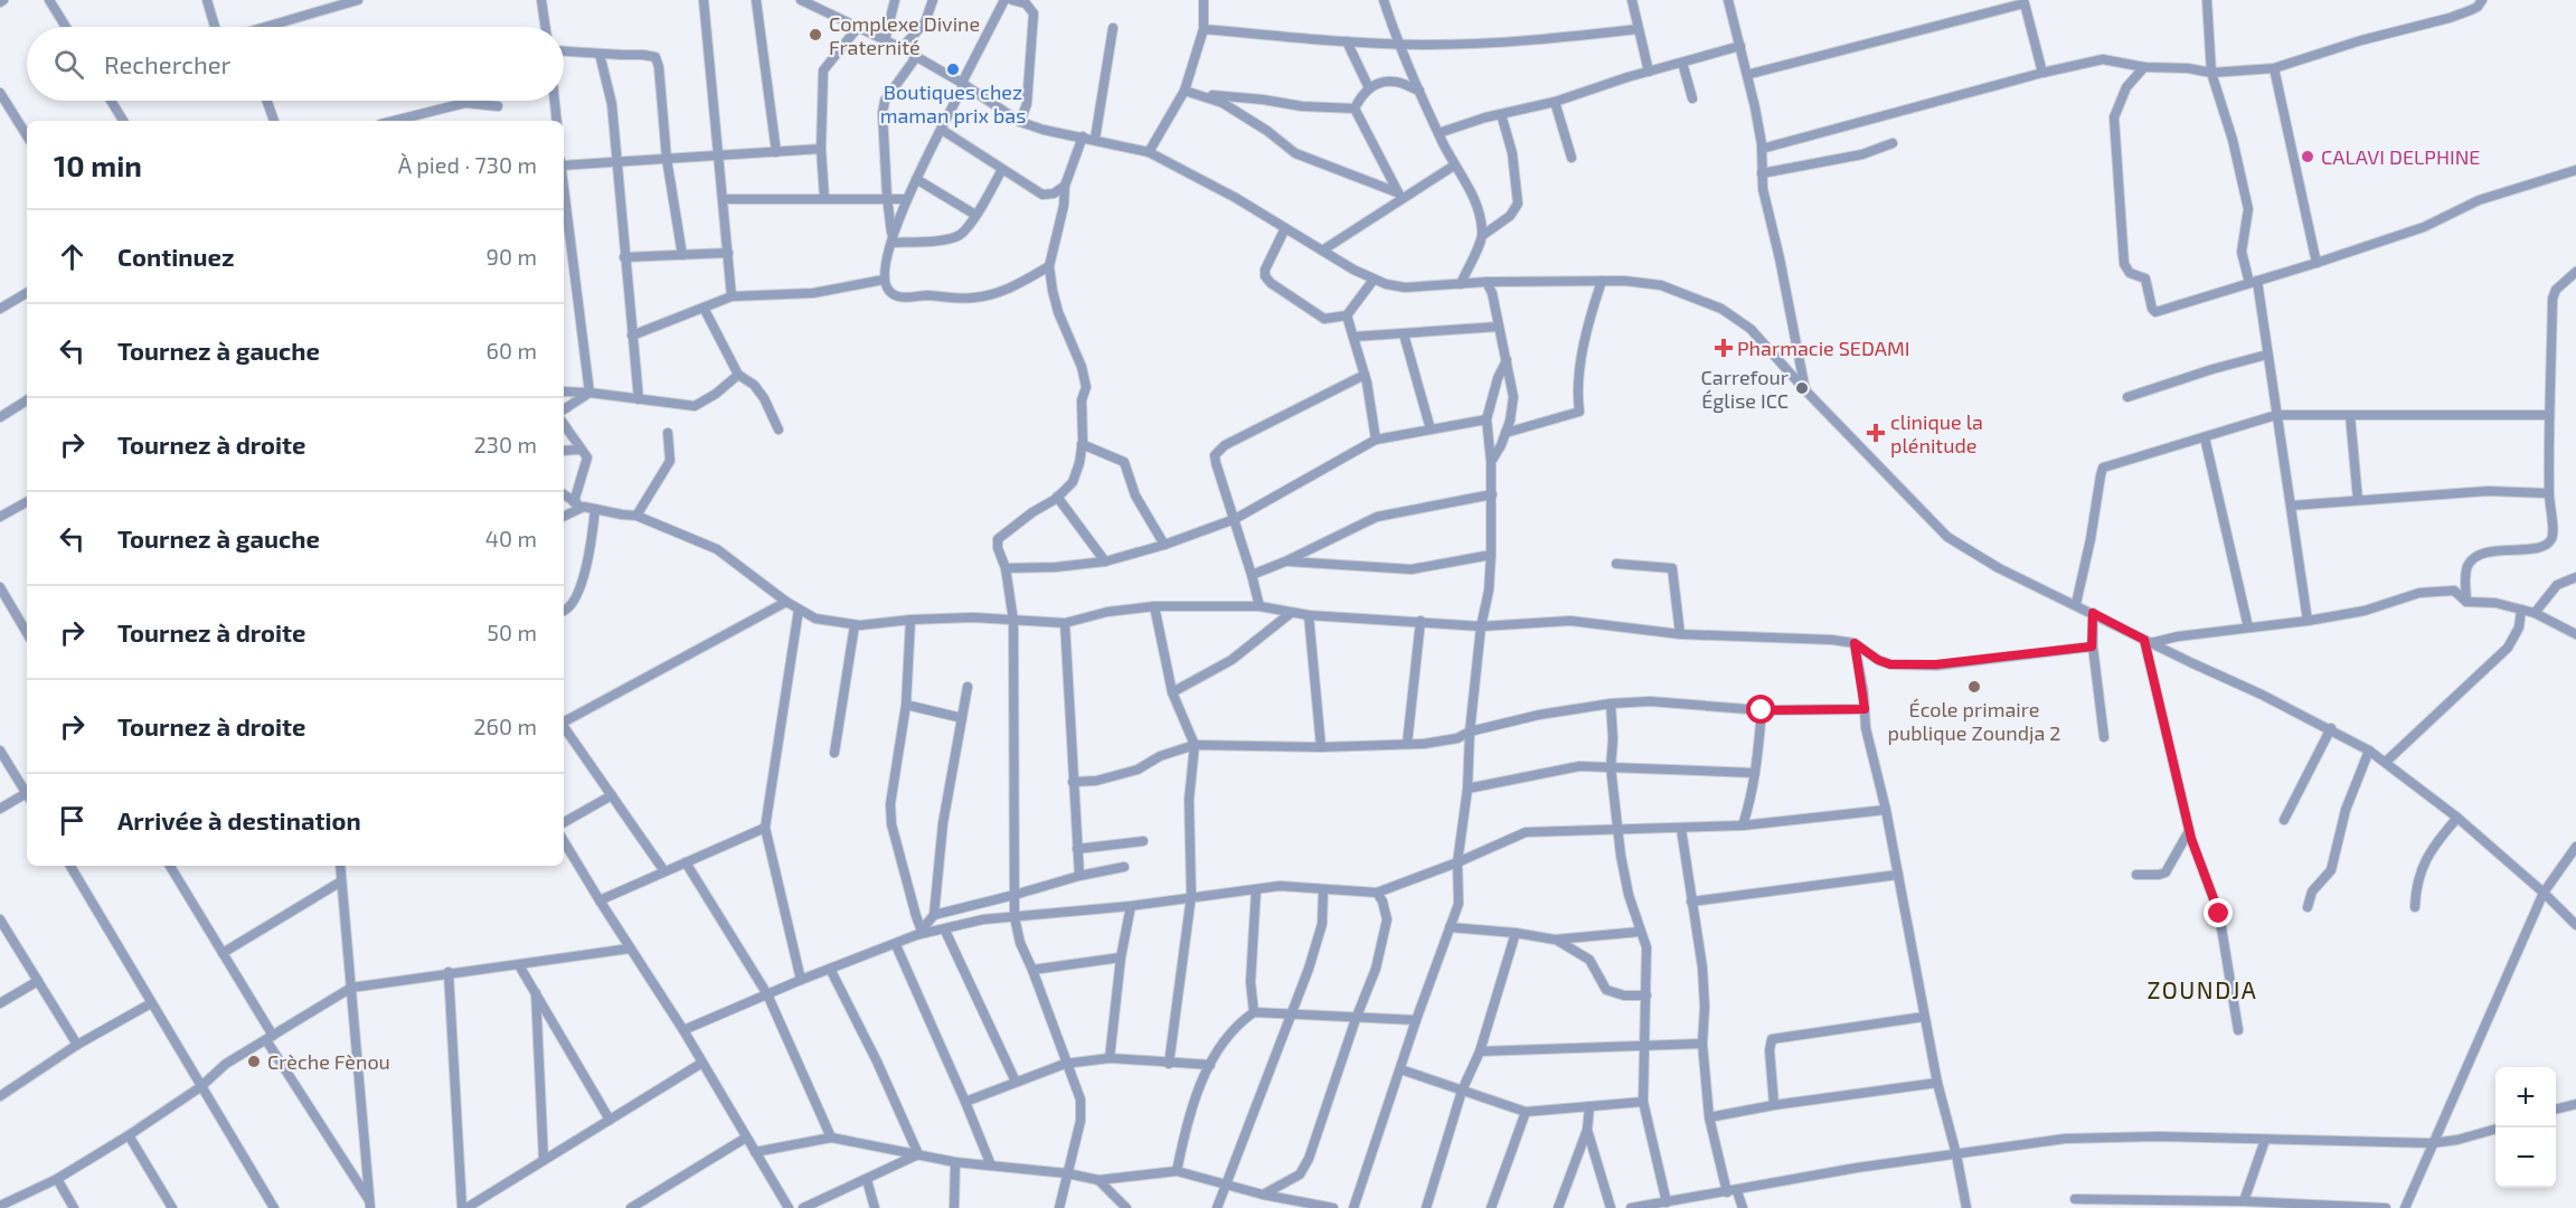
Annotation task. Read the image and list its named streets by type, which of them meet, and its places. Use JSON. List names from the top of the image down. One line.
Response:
{"districts":["ZOUNDJA"],"places":{"other":["Complexe Divine Fraternité","Boutiques chez maman prix bas","CALAVI DELPHINE","Carrefour Église ICC","École primaire publique Zoundja 2","Crèche Fènou"],"health":["Pharmacie SEDAMI","clinique la plénitude"]},"page":{"search":"Rechercher","heading":["10 min","À pied · 730 m"],"list":[["Continuez","90 m"],["Tournez à gauche","60 m"],["Tournez à droite","230 m"],["Tournez à gauche","40 m"],["Tournez à droite","50 m"],["Tournez à droite","260 m"],"Arrivée à destination"],"map_buttons":["+","−"]}}
